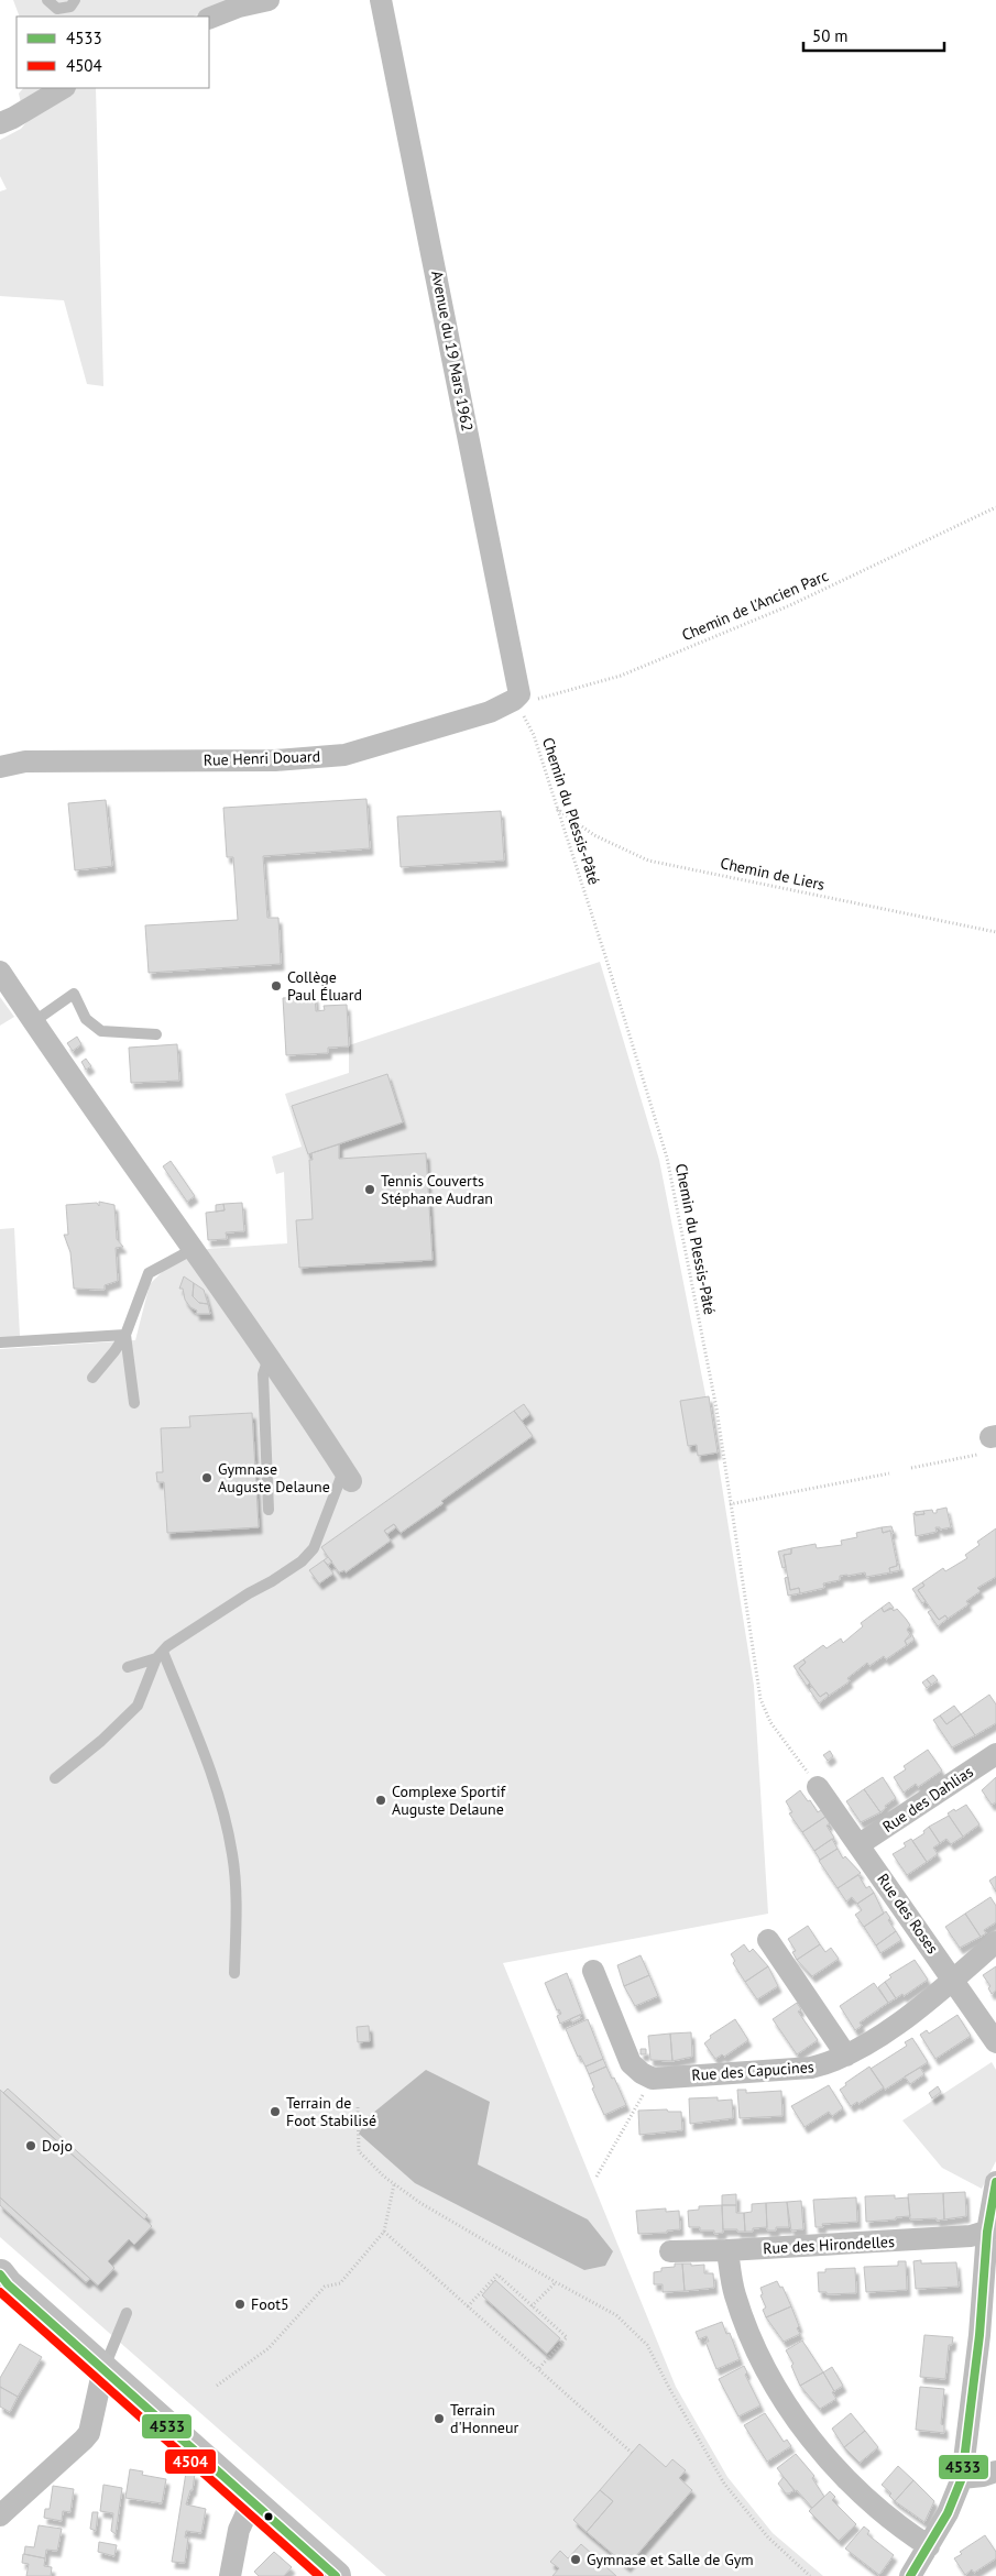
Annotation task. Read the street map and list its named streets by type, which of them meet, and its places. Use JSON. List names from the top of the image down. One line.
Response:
{"streets":{"street":["Avenue du 19 Mars 1962","Rue Henri Douard","Rue des Dahlias","Rue des Roses","Rue des Capucines","Rue des Hirondelles"],"path":["Chemin de l'Ancien Parc","Chemin du Plessis-Pâté","Chemin de Liers"]},"crossings":[["Avenue du 19 Mars 1962","Chemin de l'Ancien Parc"],["Avenue du 19 Mars 1962","Rue Henri Douard"],["Avenue du 19 Mars 1962","Chemin du Plessis-Pâté"],["Chemin de l'Ancien Parc","Rue Henri Douard"],["Chemin de l'Ancien Parc","Chemin du Plessis-Pâté"],["Rue Henri Douard","Chemin du Plessis-Pâté"],["Chemin du Plessis-Pâté","Chemin de Liers"],["Chemin du Plessis-Pâté","Rue des Roses"],["Rue des Dahlias","Rue des Roses"],["Rue des Roses","Rue des Capucines"]],"places":["Collège Paul Éluard","Tennis Couverts Stéphane Audran","Gymnase Auguste Delaune","Complexe Sportif Auguste Delaune","Terrain de Foot Stabilisé","Dojo","Foot5","Terrain d'Honneur","Gymnase et Salle de Gym"],"lines":["transit line 4533","transit line 4504"],"legend":["4533","4504"],"scale_bar":"50 m"}
